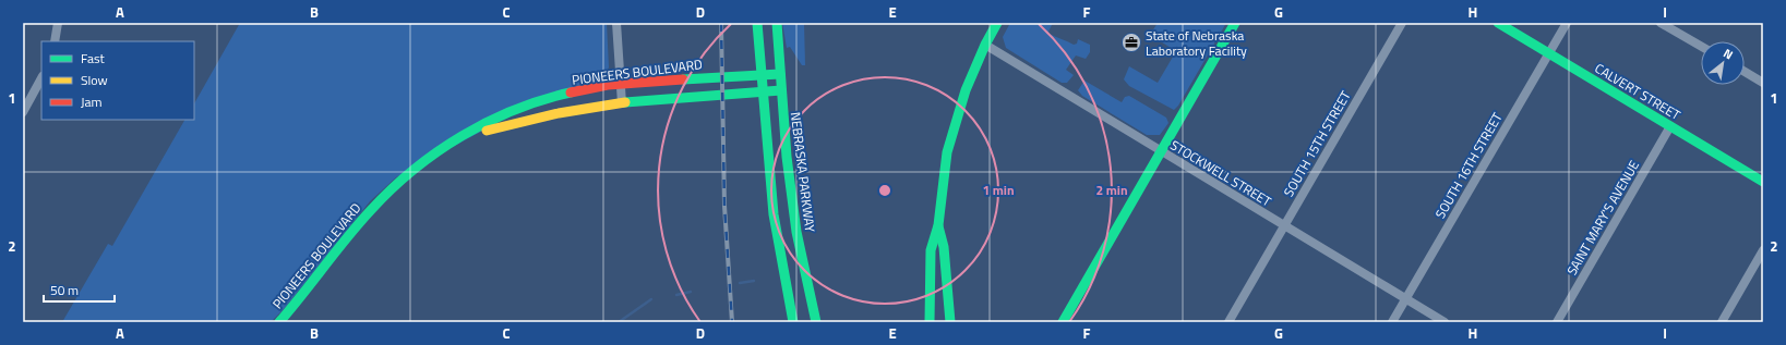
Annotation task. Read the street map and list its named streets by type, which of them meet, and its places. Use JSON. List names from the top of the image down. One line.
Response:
{"streets":{"main road":["PIONEERS BOULEVARD","CALVERT STREET","NEBRASKA PARKWAY"],"street":["SOUTH 15TH STREET","SOUTH 16TH STREET","STOCKWELL STREET","SAINT MARY'S AVENUE"]},"crossings":[["PIONEERS BOULEVARD","NEBRASKA PARKWAY"],["CALVERT STREET","SOUTH 16TH STREET"],["CALVERT STREET","SAINT MARY'S AVENUE"],["SOUTH 15TH STREET","STOCKWELL STREET"],["SOUTH 16TH STREET","STOCKWELL STREET"]],"places":{"office":["State of Nebraska Laboratory Facility"]},"legend":["Fast","Slow","Jam"],"scale_bar":"50 m","north":"top right","grid":{"columns":["A","B","C","D","E","F","G","H","I"],"rows":["1","2"]},"rings":["1 min","2 min"]}
